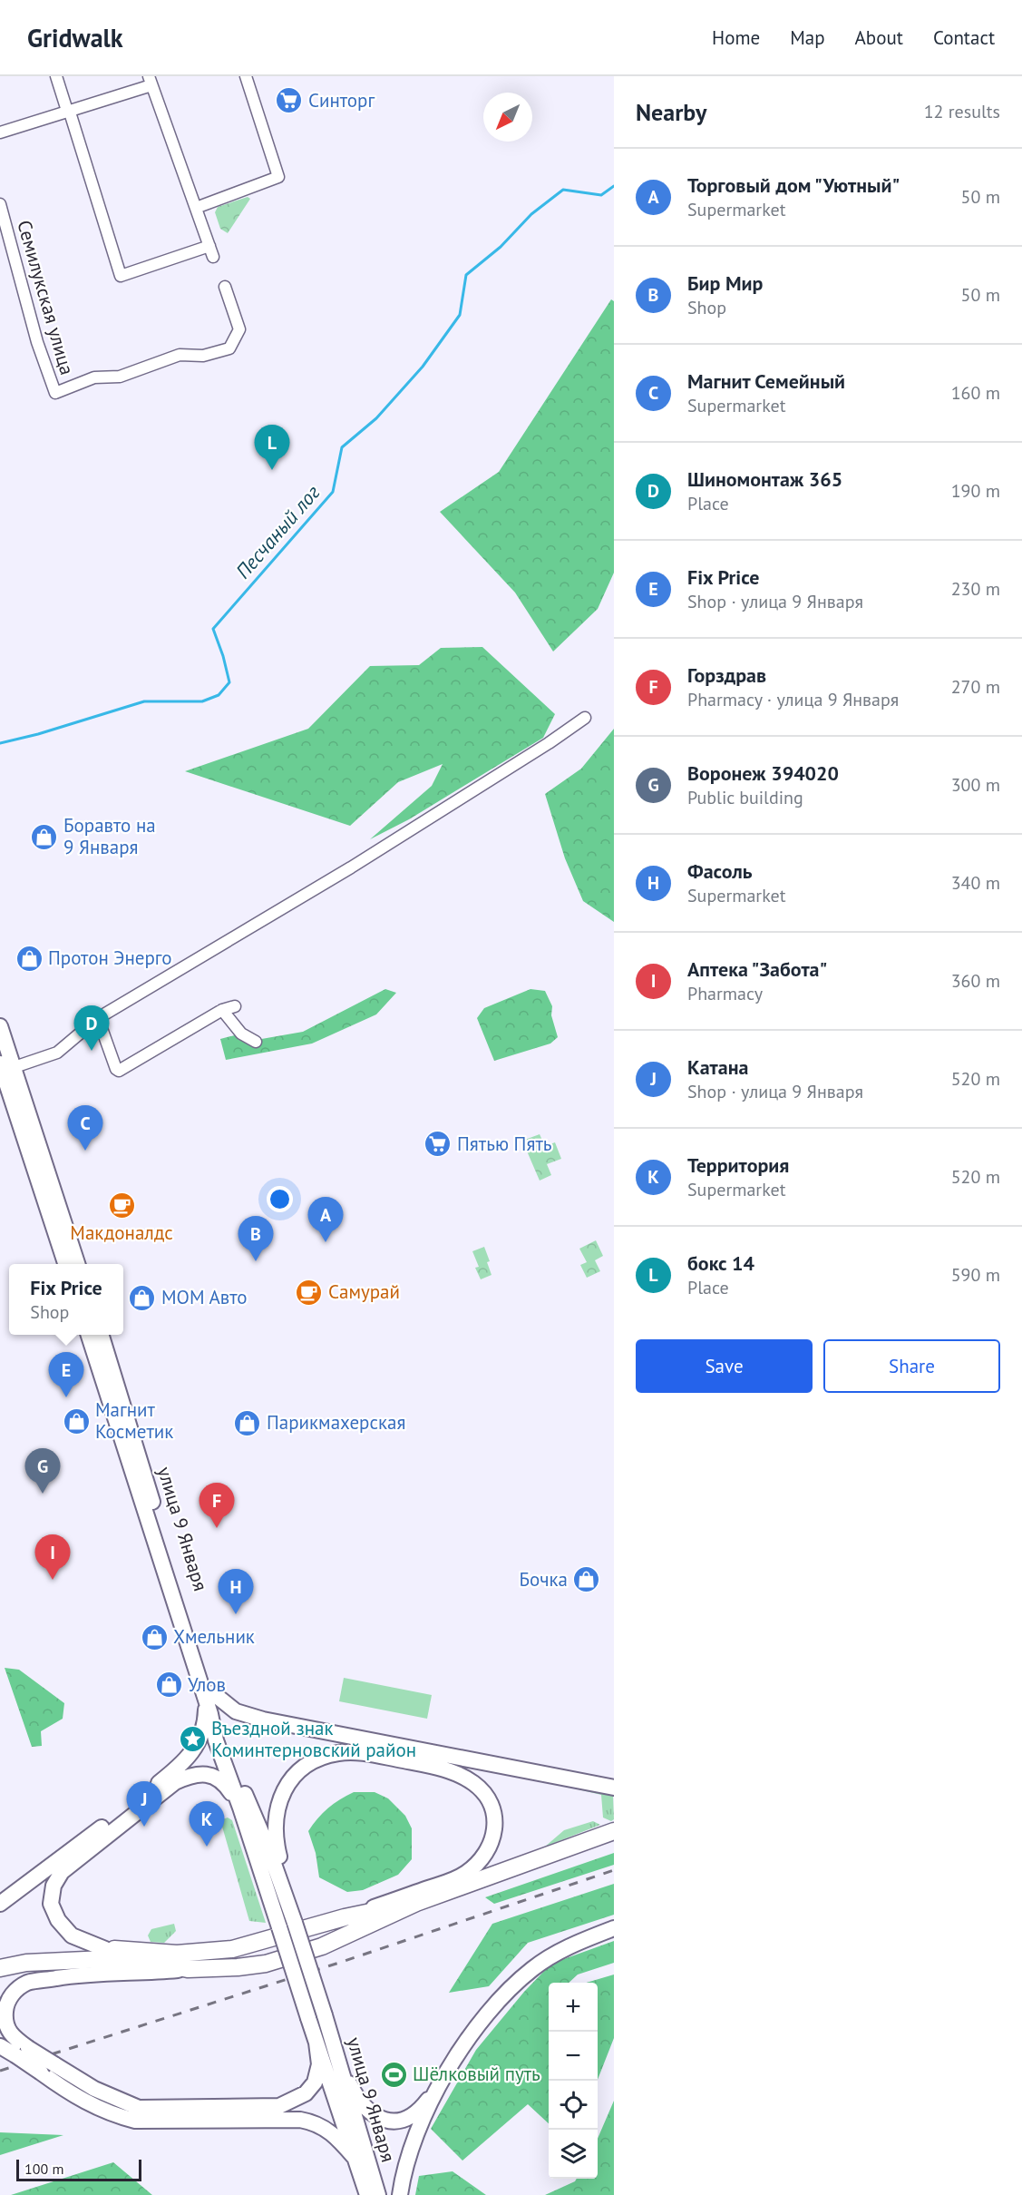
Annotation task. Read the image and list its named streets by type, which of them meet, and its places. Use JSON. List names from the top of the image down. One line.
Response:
{"streets":{"main road":["улица 9 Января"],"street":["Семилукская улица"]},"water":["Песчаный лог"],"places":{"supermarket":["Синторг","Пятью Пять"],"shop":["Боравто на 9 Января","Протон Энерго","МОМ Авто","Магнит Косметик","Парикмахерская","Бочка","Хмельник","Улов"],"cafe":["Макдоналдс","Самурай"],"place":["Въездной знак Коминтерновский район"],"sports":["Шёлковый путь"]},"scale_bar":"100 m","north":"bottom left","page":{"header":"Gridwalk","nav":["Home","Map","About","Contact"],"heading":["Nearby","12 results"],"list":[{"mark":"A","name":"Торговый дом \"Уютный\"","note":"Supermarket","value":"50 m"},{"mark":"B","name":"Бир Мир","note":"Shop","value":"50 m"},{"mark":"C","name":"Магнит Семейный","note":"Supermarket","value":"160 m"},{"mark":"D","name":"Шиномонтаж 365","note":"Place","value":"190 m"},{"mark":"E","name":"Fix Price","note":"Shop · улица 9 Января","value":"230 m"},{"mark":"F","name":"Горздрав","note":"Pharmacy · улица 9 Января","value":"270 m"},{"mark":"G","name":"Воронеж 394020","note":"Public building","value":"300 m"},{"mark":"H","name":"Фасоль","note":"Supermarket","value":"340 m"},{"mark":"I","name":"Аптека \"Забота\"","note":"Pharmacy","value":"360 m"},{"mark":"J","name":"Катана","note":"Shop · улица 9 Января","value":"520 m"},{"mark":"K","name":"Территория","note":"Supermarket","value":"520 m"},{"mark":"L","name":"бокс 14","note":"Place","value":"590 m"}],"pins":["L","D","C","A","B","E","G","F","I","H","J","K"],"popup":["Fix Price","Shop"],"buttons":["Save","Share"],"map_buttons":["+","−"],"scale":"100 m"}}
